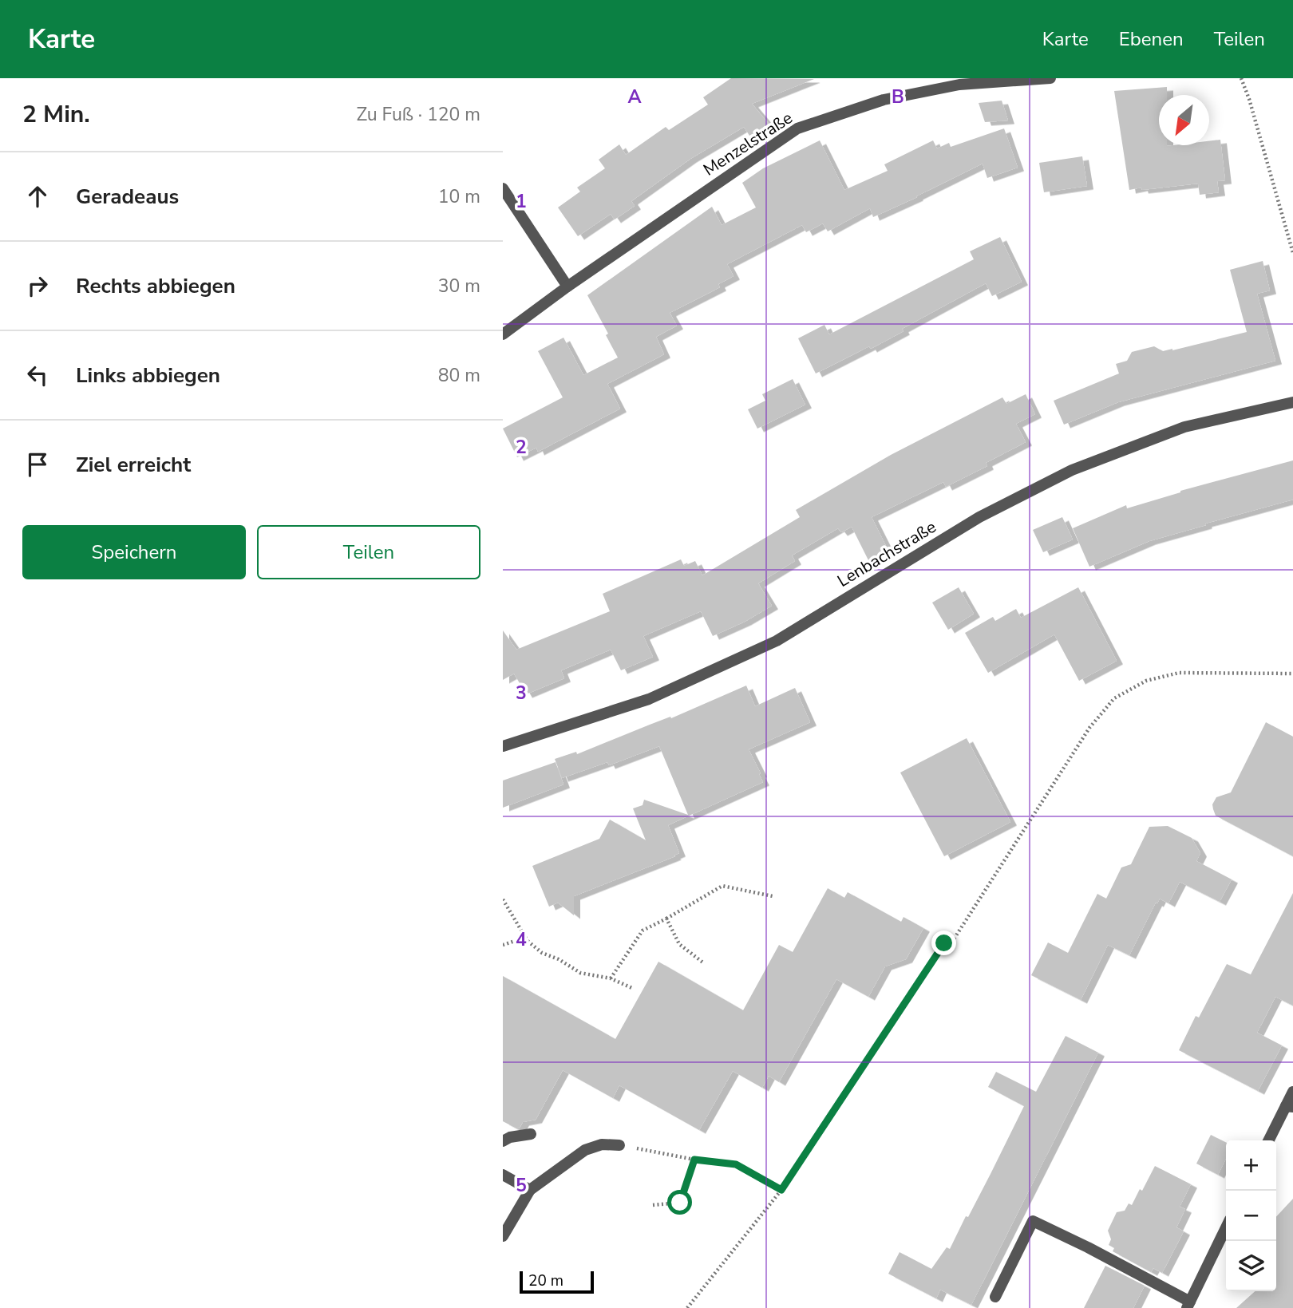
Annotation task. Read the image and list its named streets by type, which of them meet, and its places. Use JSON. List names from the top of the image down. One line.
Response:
{"streets":{"street":["Menzelstraße","Lenbachstraße"]},"scale_bar":"20 m","north":"bottom left","page":{"header":"Karte","nav":["Karte","Ebenen","Teilen"],"heading":["2 Min.","Zu Fuß · 120 m"],"list":[["Geradeaus","10 m"],["Rechts abbiegen","30 m"],["Links abbiegen","80 m"],"Ziel erreicht"],"buttons":["Speichern","Teilen"],"map_buttons":["+","−"],"scale":"20 m"},"grid":{"columns":["A","B"],"rows":["1","2","3","4","5"]}}
